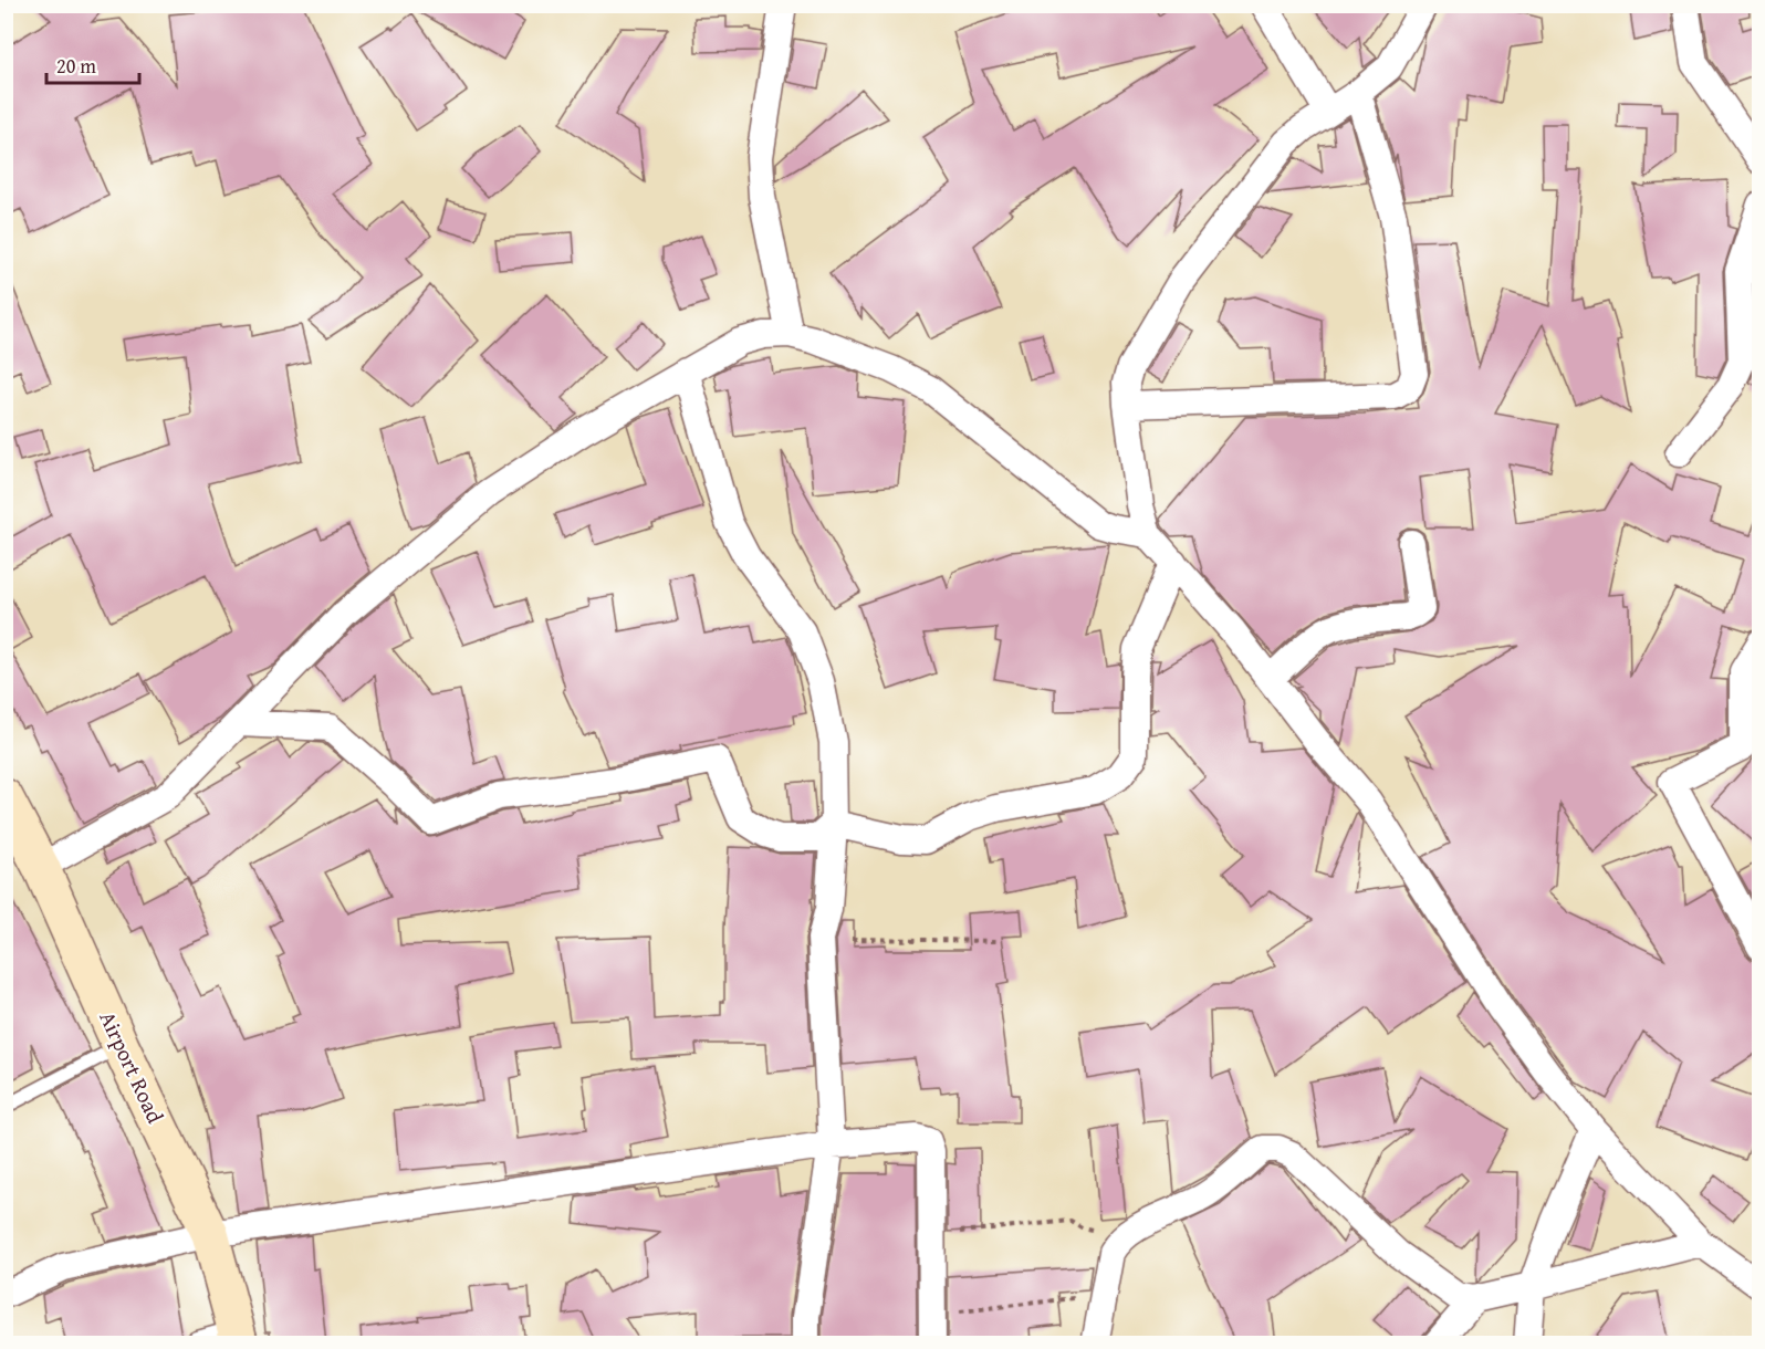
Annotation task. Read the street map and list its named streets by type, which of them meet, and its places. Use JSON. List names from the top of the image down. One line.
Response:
{"streets":{"street":["Airport Road"]},"scale_bar":"20 m"}
